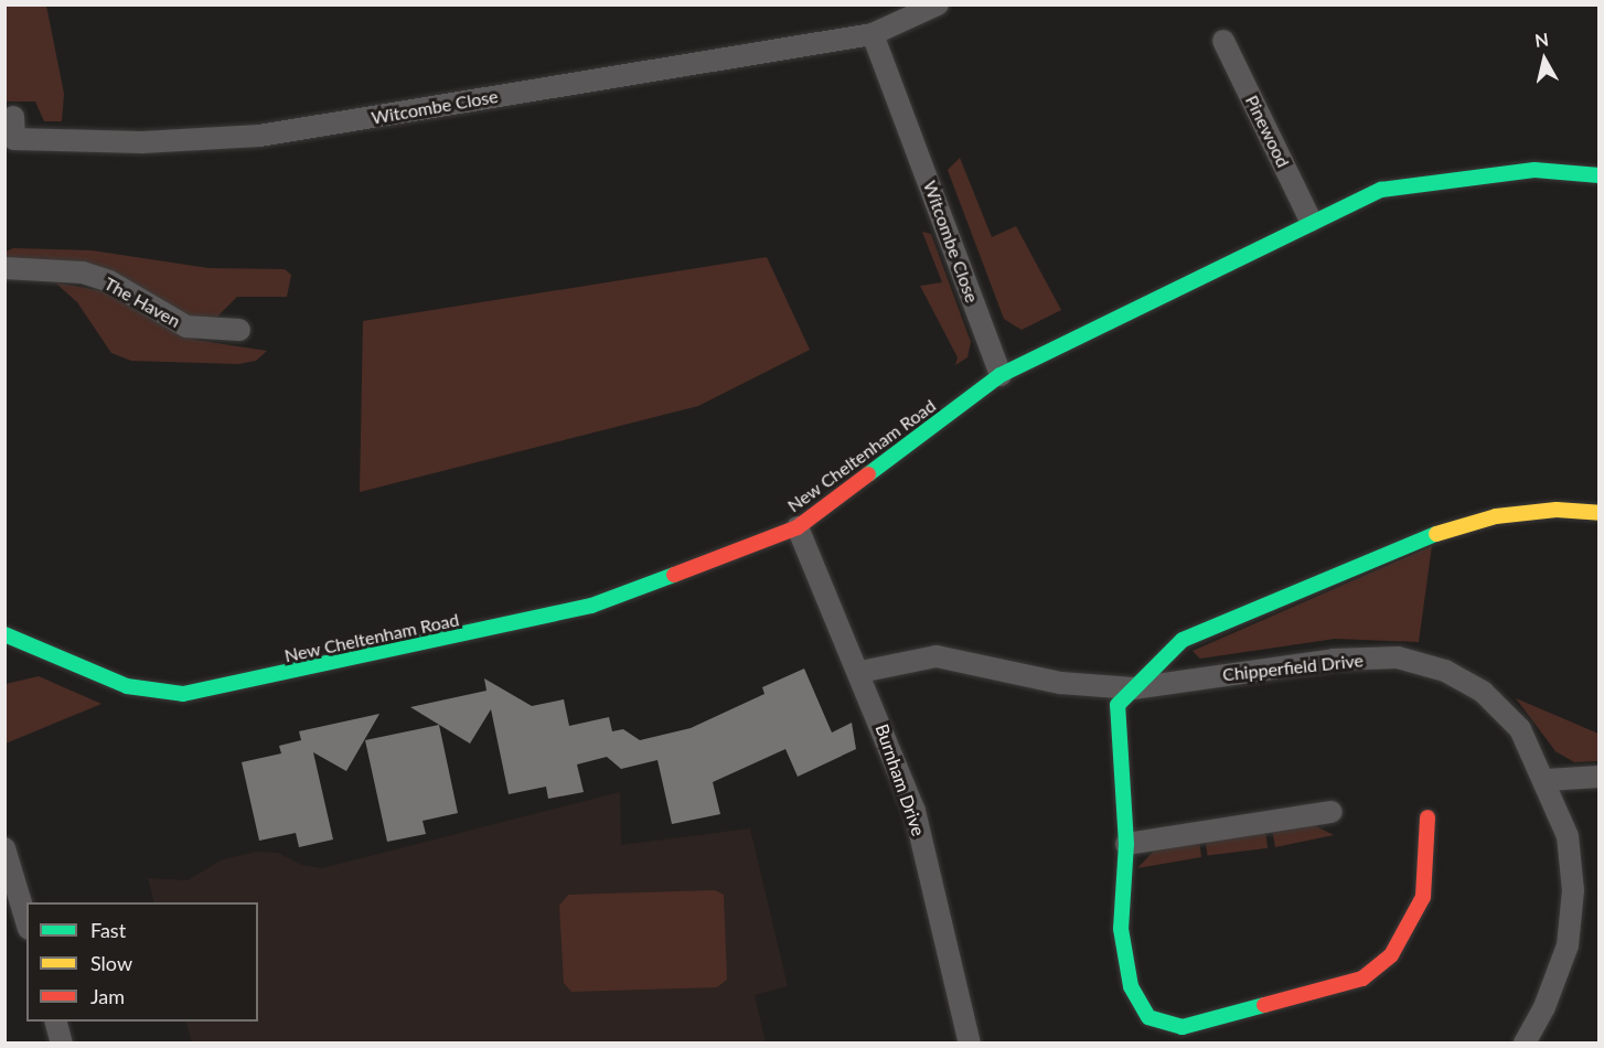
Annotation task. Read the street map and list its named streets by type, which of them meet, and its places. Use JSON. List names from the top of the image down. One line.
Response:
{"streets":{"street":["Witcombe Close","Pinewood","The Haven","New Cheltenham Road","Chipperfield Drive","Burnham Drive"]},"crossings":[["Witcombe Close","New Cheltenham Road"],["Pinewood","New Cheltenham Road"],["New Cheltenham Road","Burnham Drive"],["Chipperfield Drive","Burnham Drive"]],"legend":["Fast","Slow","Jam"],"north":"top"}
